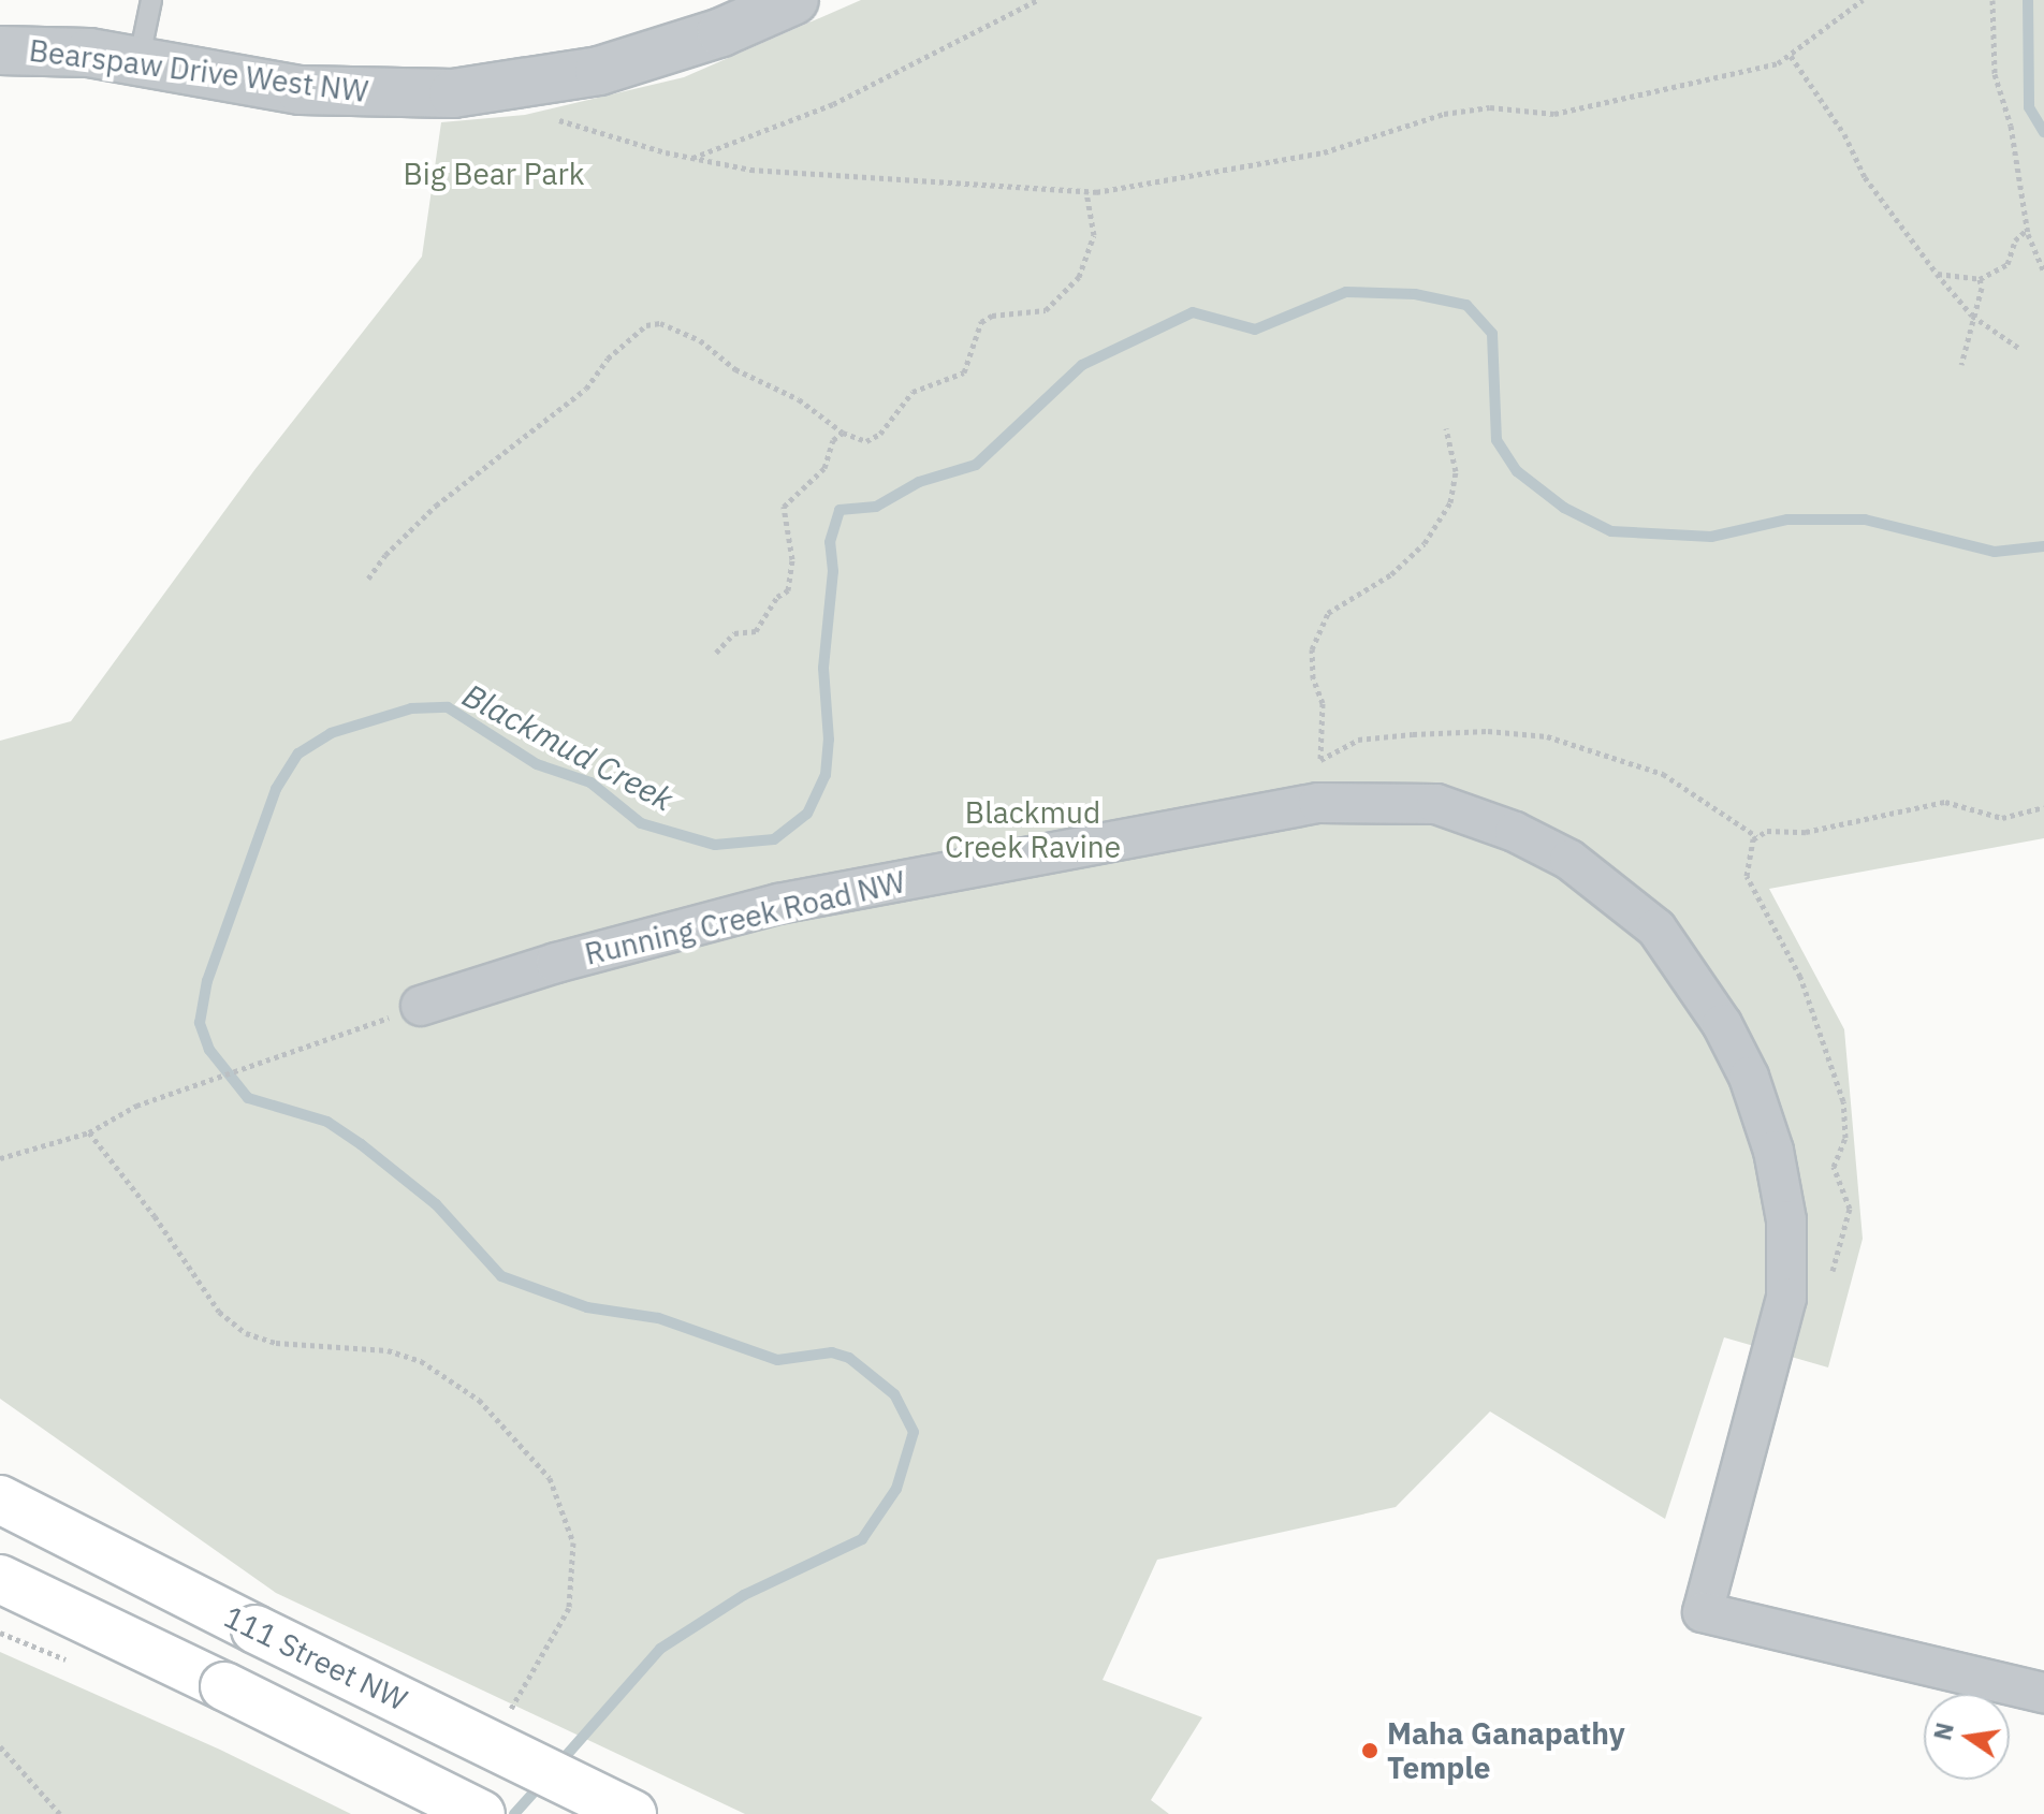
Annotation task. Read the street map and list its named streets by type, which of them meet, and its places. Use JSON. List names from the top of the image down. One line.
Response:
{"streets":{"main road":["111 Street NW"],"street":["Bearspaw Drive West NW","Running Creek Road NW"]},"water":["Blackmud Creek"],"parks":["Big Bear Park","Blackmud Creek Ravine"],"places":["Maha Ganapathy Temple"],"north":"left"}
